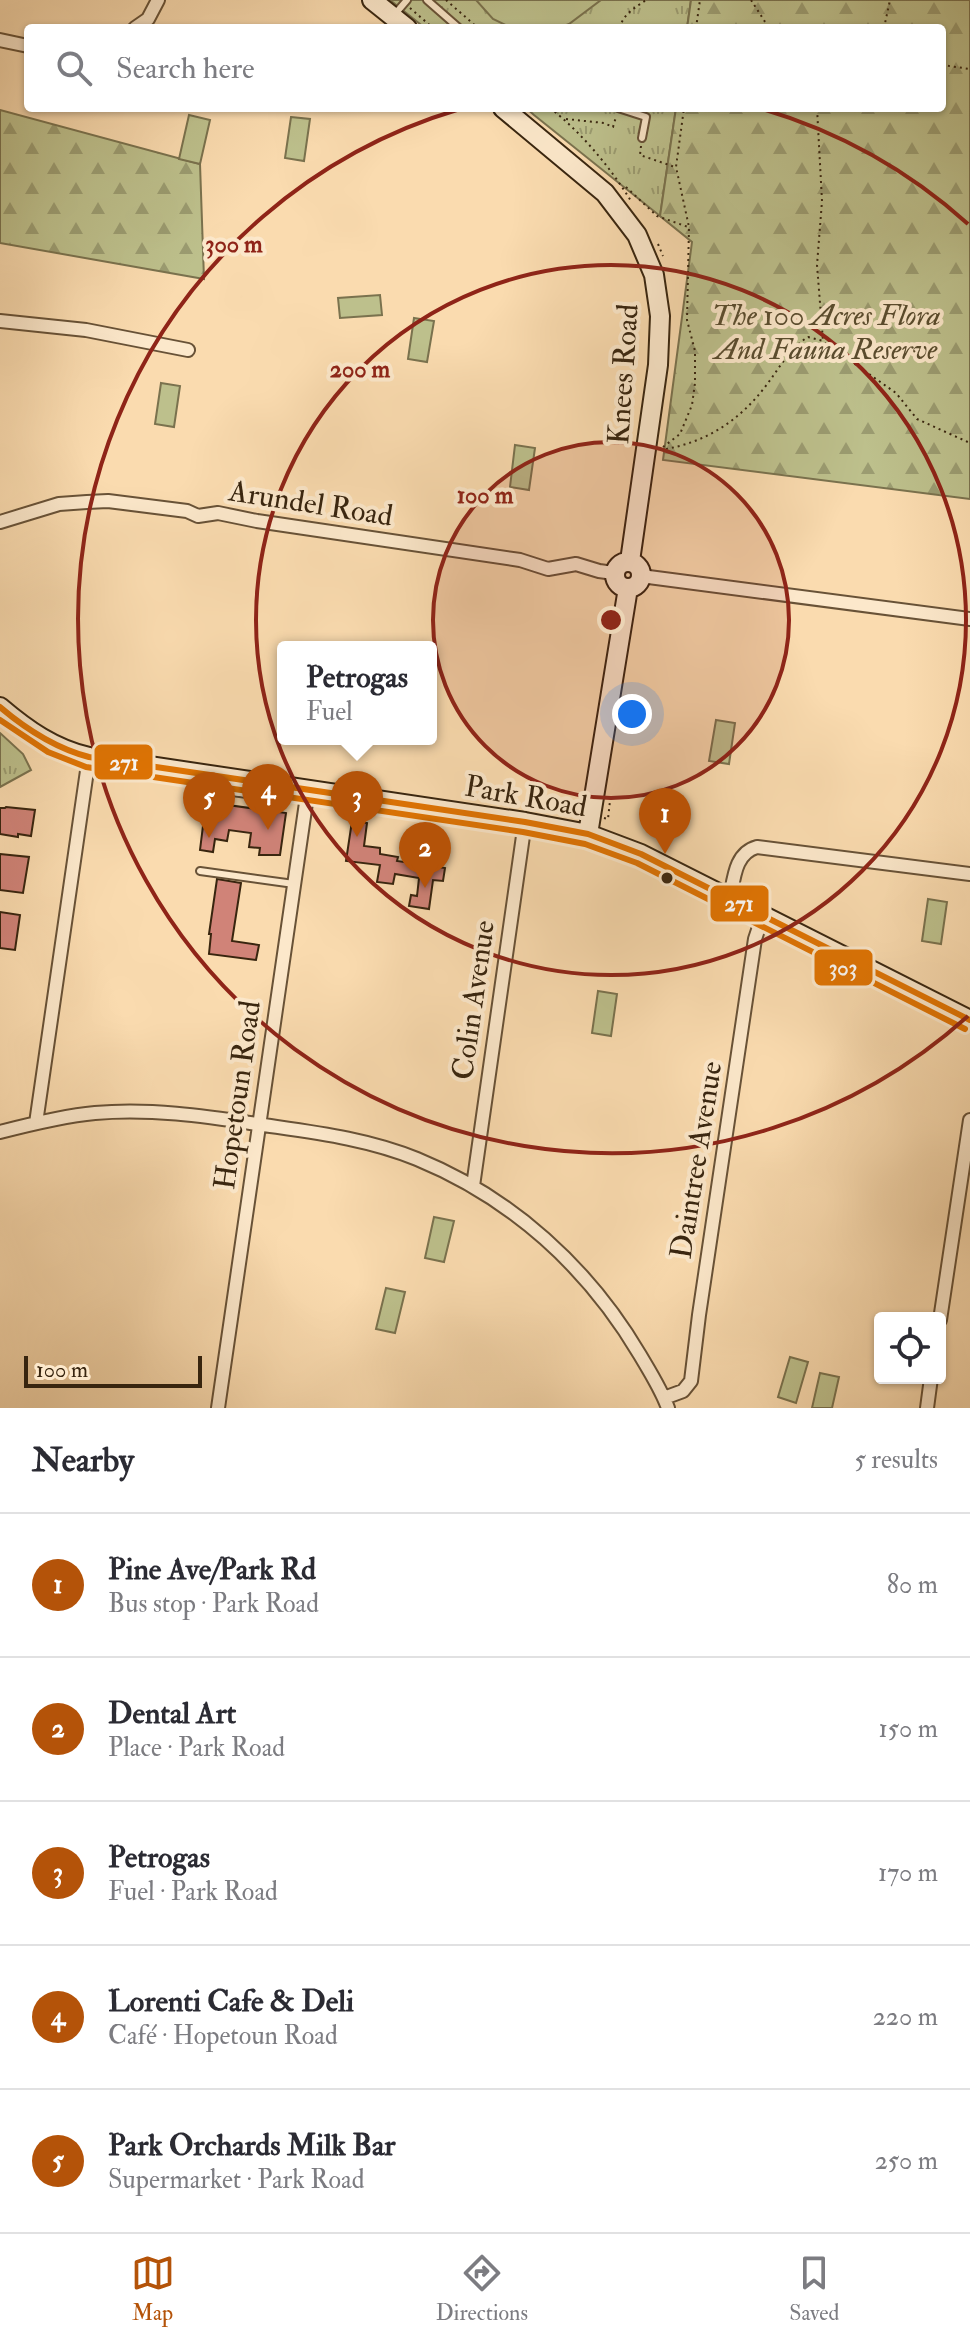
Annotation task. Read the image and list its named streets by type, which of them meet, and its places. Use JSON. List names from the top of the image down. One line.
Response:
{"streets":{"street":["Knees Road","Arundel Road","Park Road","Colin Avenue","Hopetoun Road","Daintree Avenue"]},"crossings":[["Knees Road","Park Road"],["Park Road","Colin Avenue"],["Park Road","Hopetoun Road"],["Park Road","Daintree Avenue"]],"parks":["The 100 Acres Flora And Fauna Reserve"],"lines":["transit line 271","transit line 303"],"scale_bar":"100 m","page":{"search":"Search here","popup":["Petrogas","Fuel"],"pins":["4","3","5","1","2"],"scale":"100 m","heading":["Nearby","5 results"],"list":[{"mark":"1","name":"Pine Ave/Park Rd","note":"Bus stop · Park Road","value":"80 m"},{"mark":"2","name":"Dental Art","note":"Place · Park Road","value":"150 m"},{"mark":"3","name":"Petrogas","note":"Fuel · Park Road","value":"170 m"},{"mark":"4","name":"Lorenti Cafe & Deli","note":"Café · Hopetoun Road","value":"220 m"},{"mark":"5","name":"Park Orchards Milk Bar","note":"Supermarket · Park Road","value":"250 m"}],"nav":["Map","Directions","Saved"]},"rings":["300 m","200 m","100 m"]}
